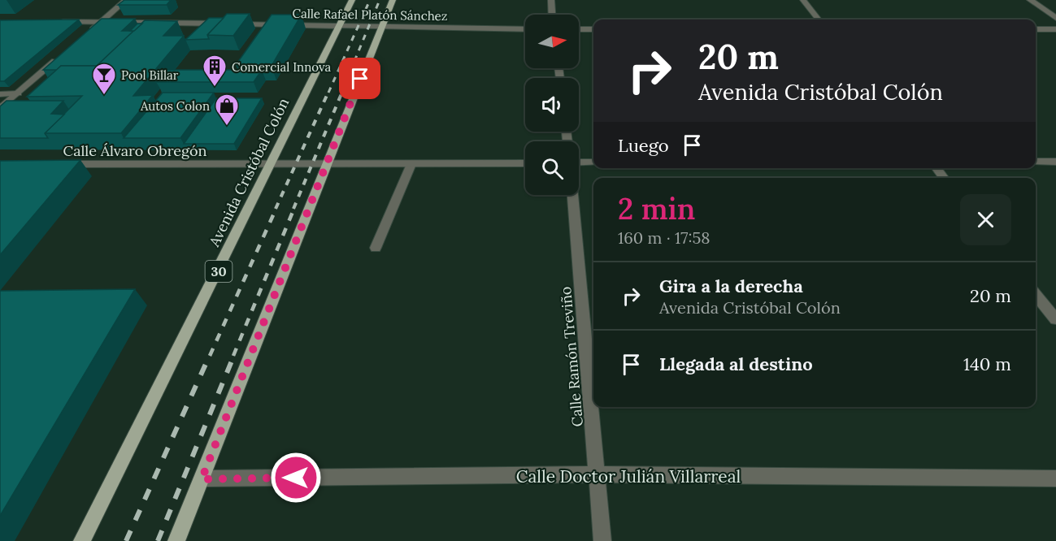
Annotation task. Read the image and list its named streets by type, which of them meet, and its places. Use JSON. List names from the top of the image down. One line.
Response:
{"streets":{"main road":["Avenida Cristóbal Colón","30"],"street":["Calle Rafael Platón Sánchez","Calle Álvaro Obregón","Calle Ramón Treviño","Calle Doctor Julián Villarreal"]},"crossings":[["Calle Rafael Platón Sánchez","Avenida Cristóbal Colón"],["Calle Álvaro Obregón","Avenida Cristóbal Colón"],["Calle Ramón Treviño","Calle Doctor Julián Villarreal"]],"places":{"building":["Comercial Innova"],"bar":["Pool Billar"],"shop":["Autos Colon"]},"north":"right","page":{"turn":["20 m","Avenida Cristóbal Colón"],"then":"Luego","heading":["2 min","160 m · 17:58"],"list":[{"name":"Gira a la derecha","note":"Avenida Cristóbal Colón","value":"20 m"},{"name":"Llegada al destino","value":"140 m"}]}}
